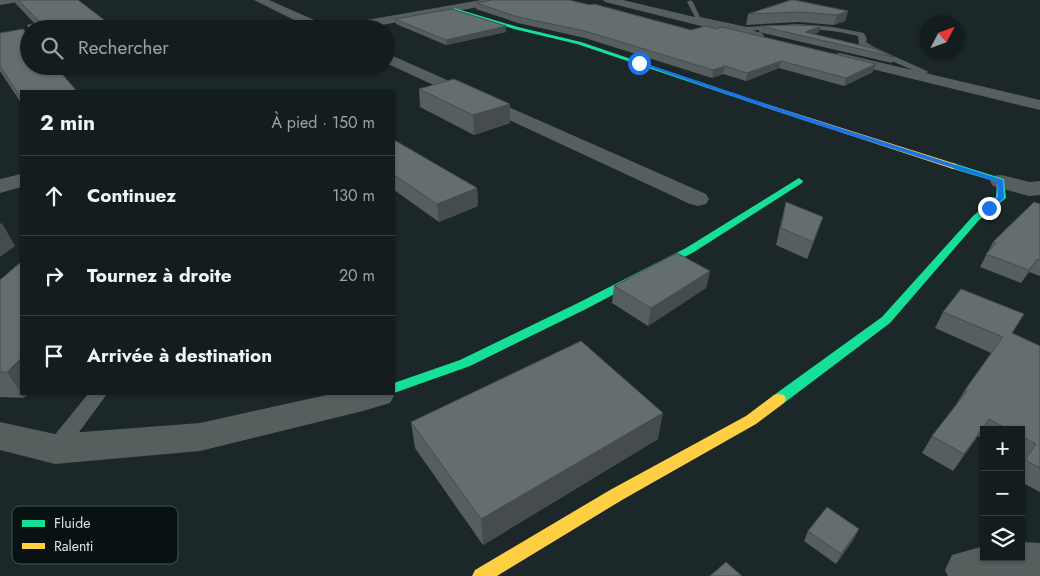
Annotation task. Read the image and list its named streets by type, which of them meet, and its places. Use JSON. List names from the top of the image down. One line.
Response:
{"legend":["Fluide","Ralenti"],"north":"top right","page":{"search":"Rechercher","heading":["2 min","À pied · 150 m"],"list":[["Continuez","130 m"],["Tournez à droite","20 m"],"Arrivée à destination"],"map_buttons":["+","−"]}}
